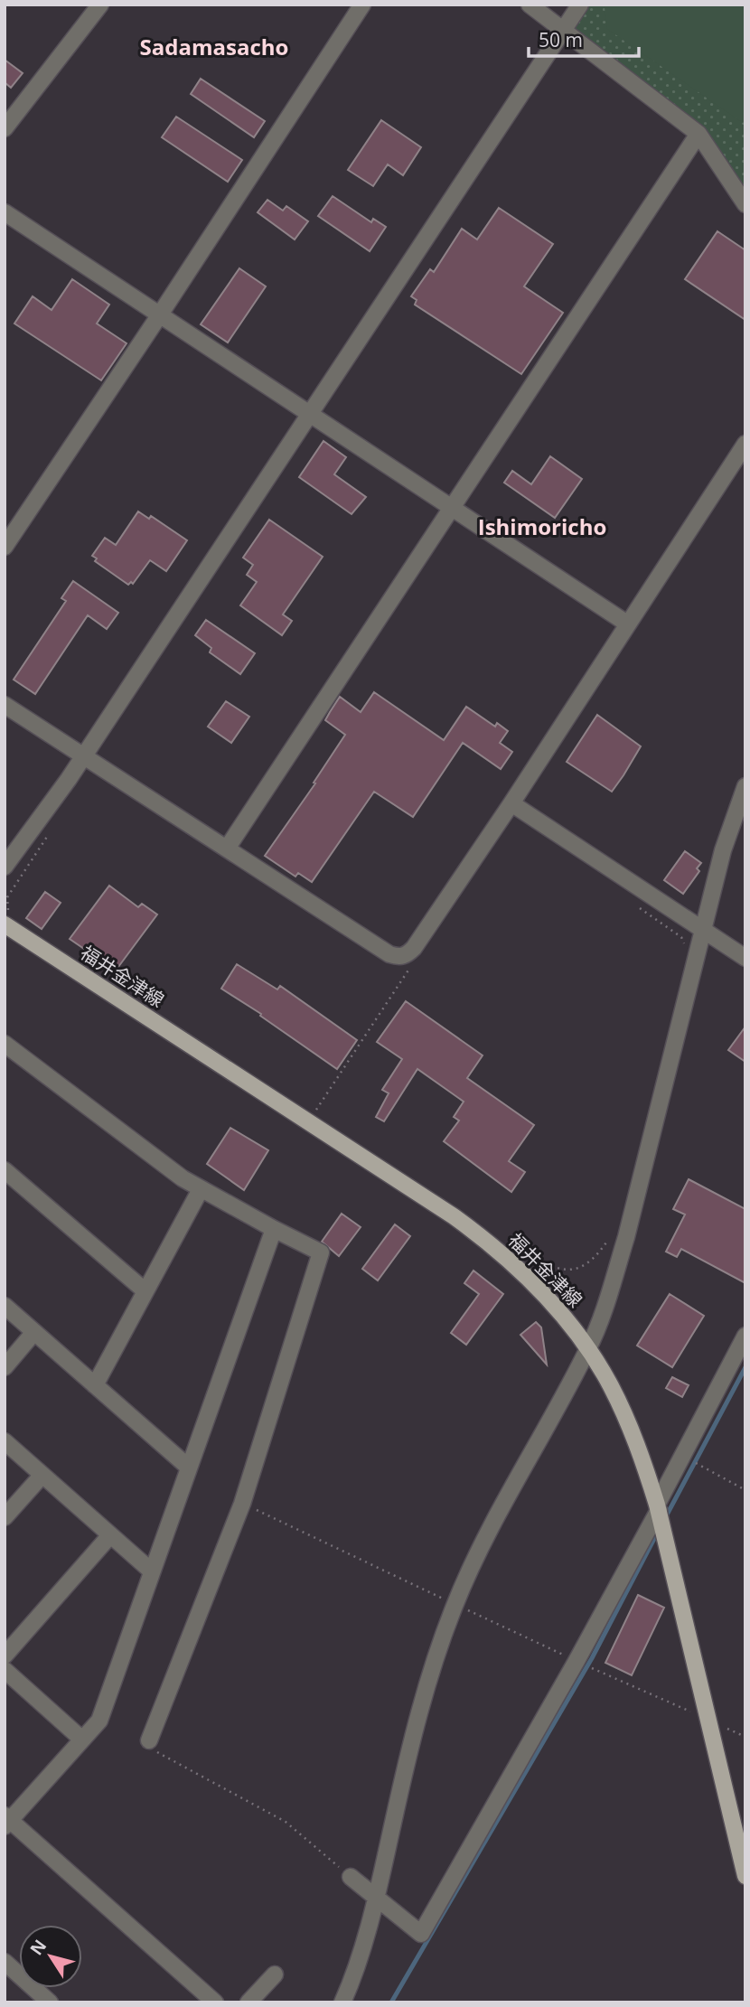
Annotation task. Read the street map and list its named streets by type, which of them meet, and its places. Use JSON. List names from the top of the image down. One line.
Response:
{"streets":{"main road":["福井金津線"]},"districts":["Sadamasacho","Ishimoricho"],"scale_bar":"50 m","north":"top left"}
